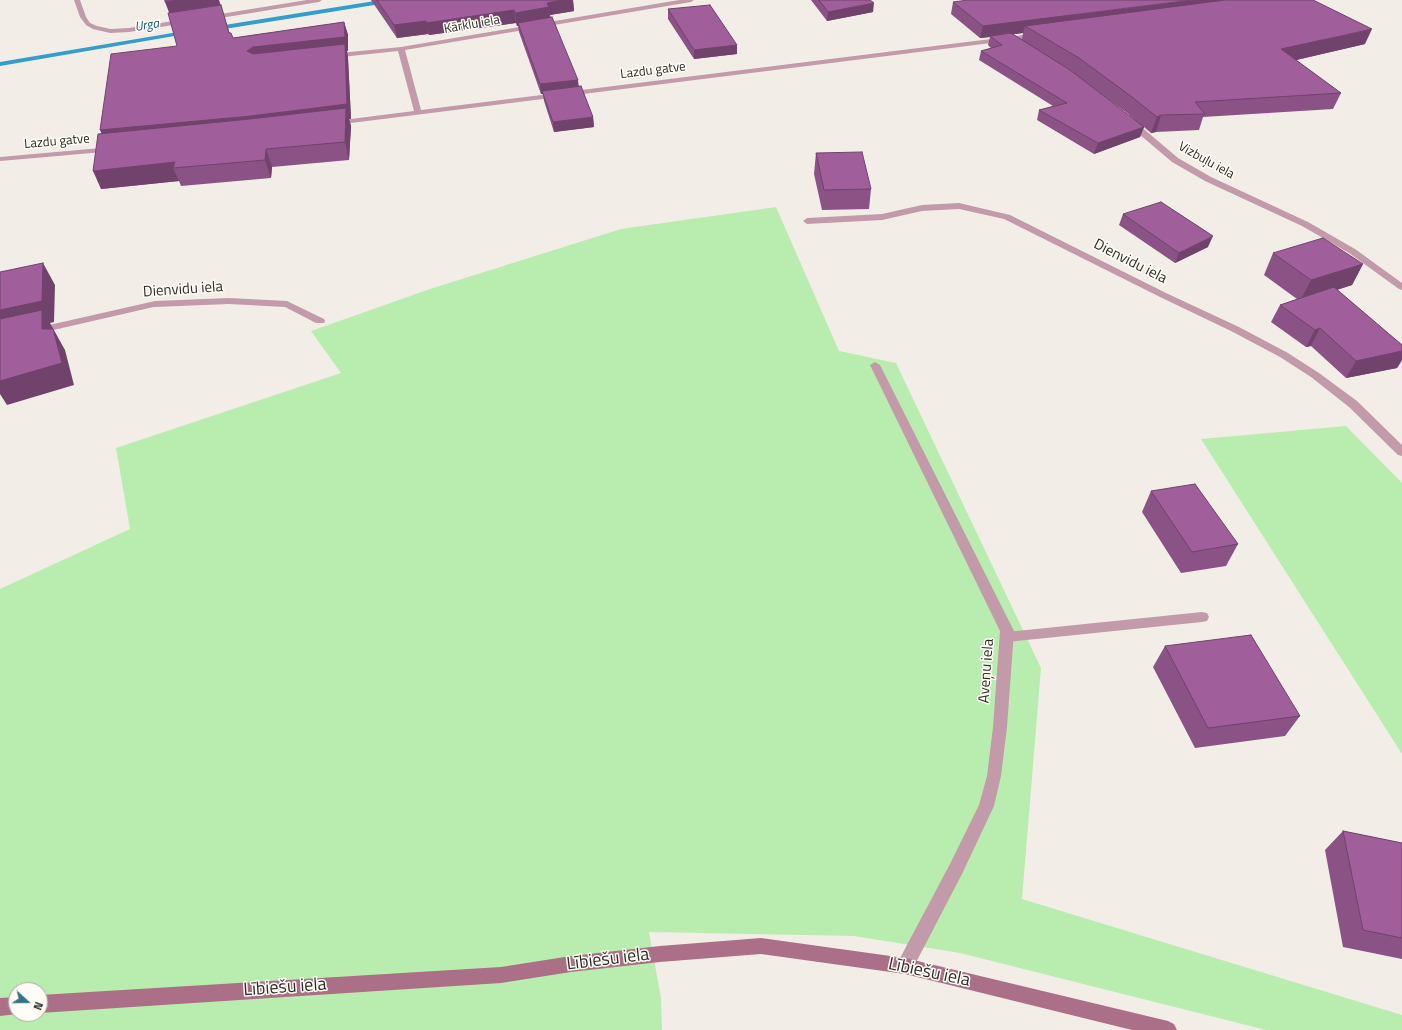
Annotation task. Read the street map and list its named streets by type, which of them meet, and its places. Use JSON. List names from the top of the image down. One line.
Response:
{"streets":{"street":["Kārklu iela","Lazdu gatve","Vizbuļu iela","Dienvidu iela","Aveņu iela","Lībiešu iela"]},"crossings":[["Aveņu iela","Lībiešu iela"]],"water":["Urga"],"north":"right"}
